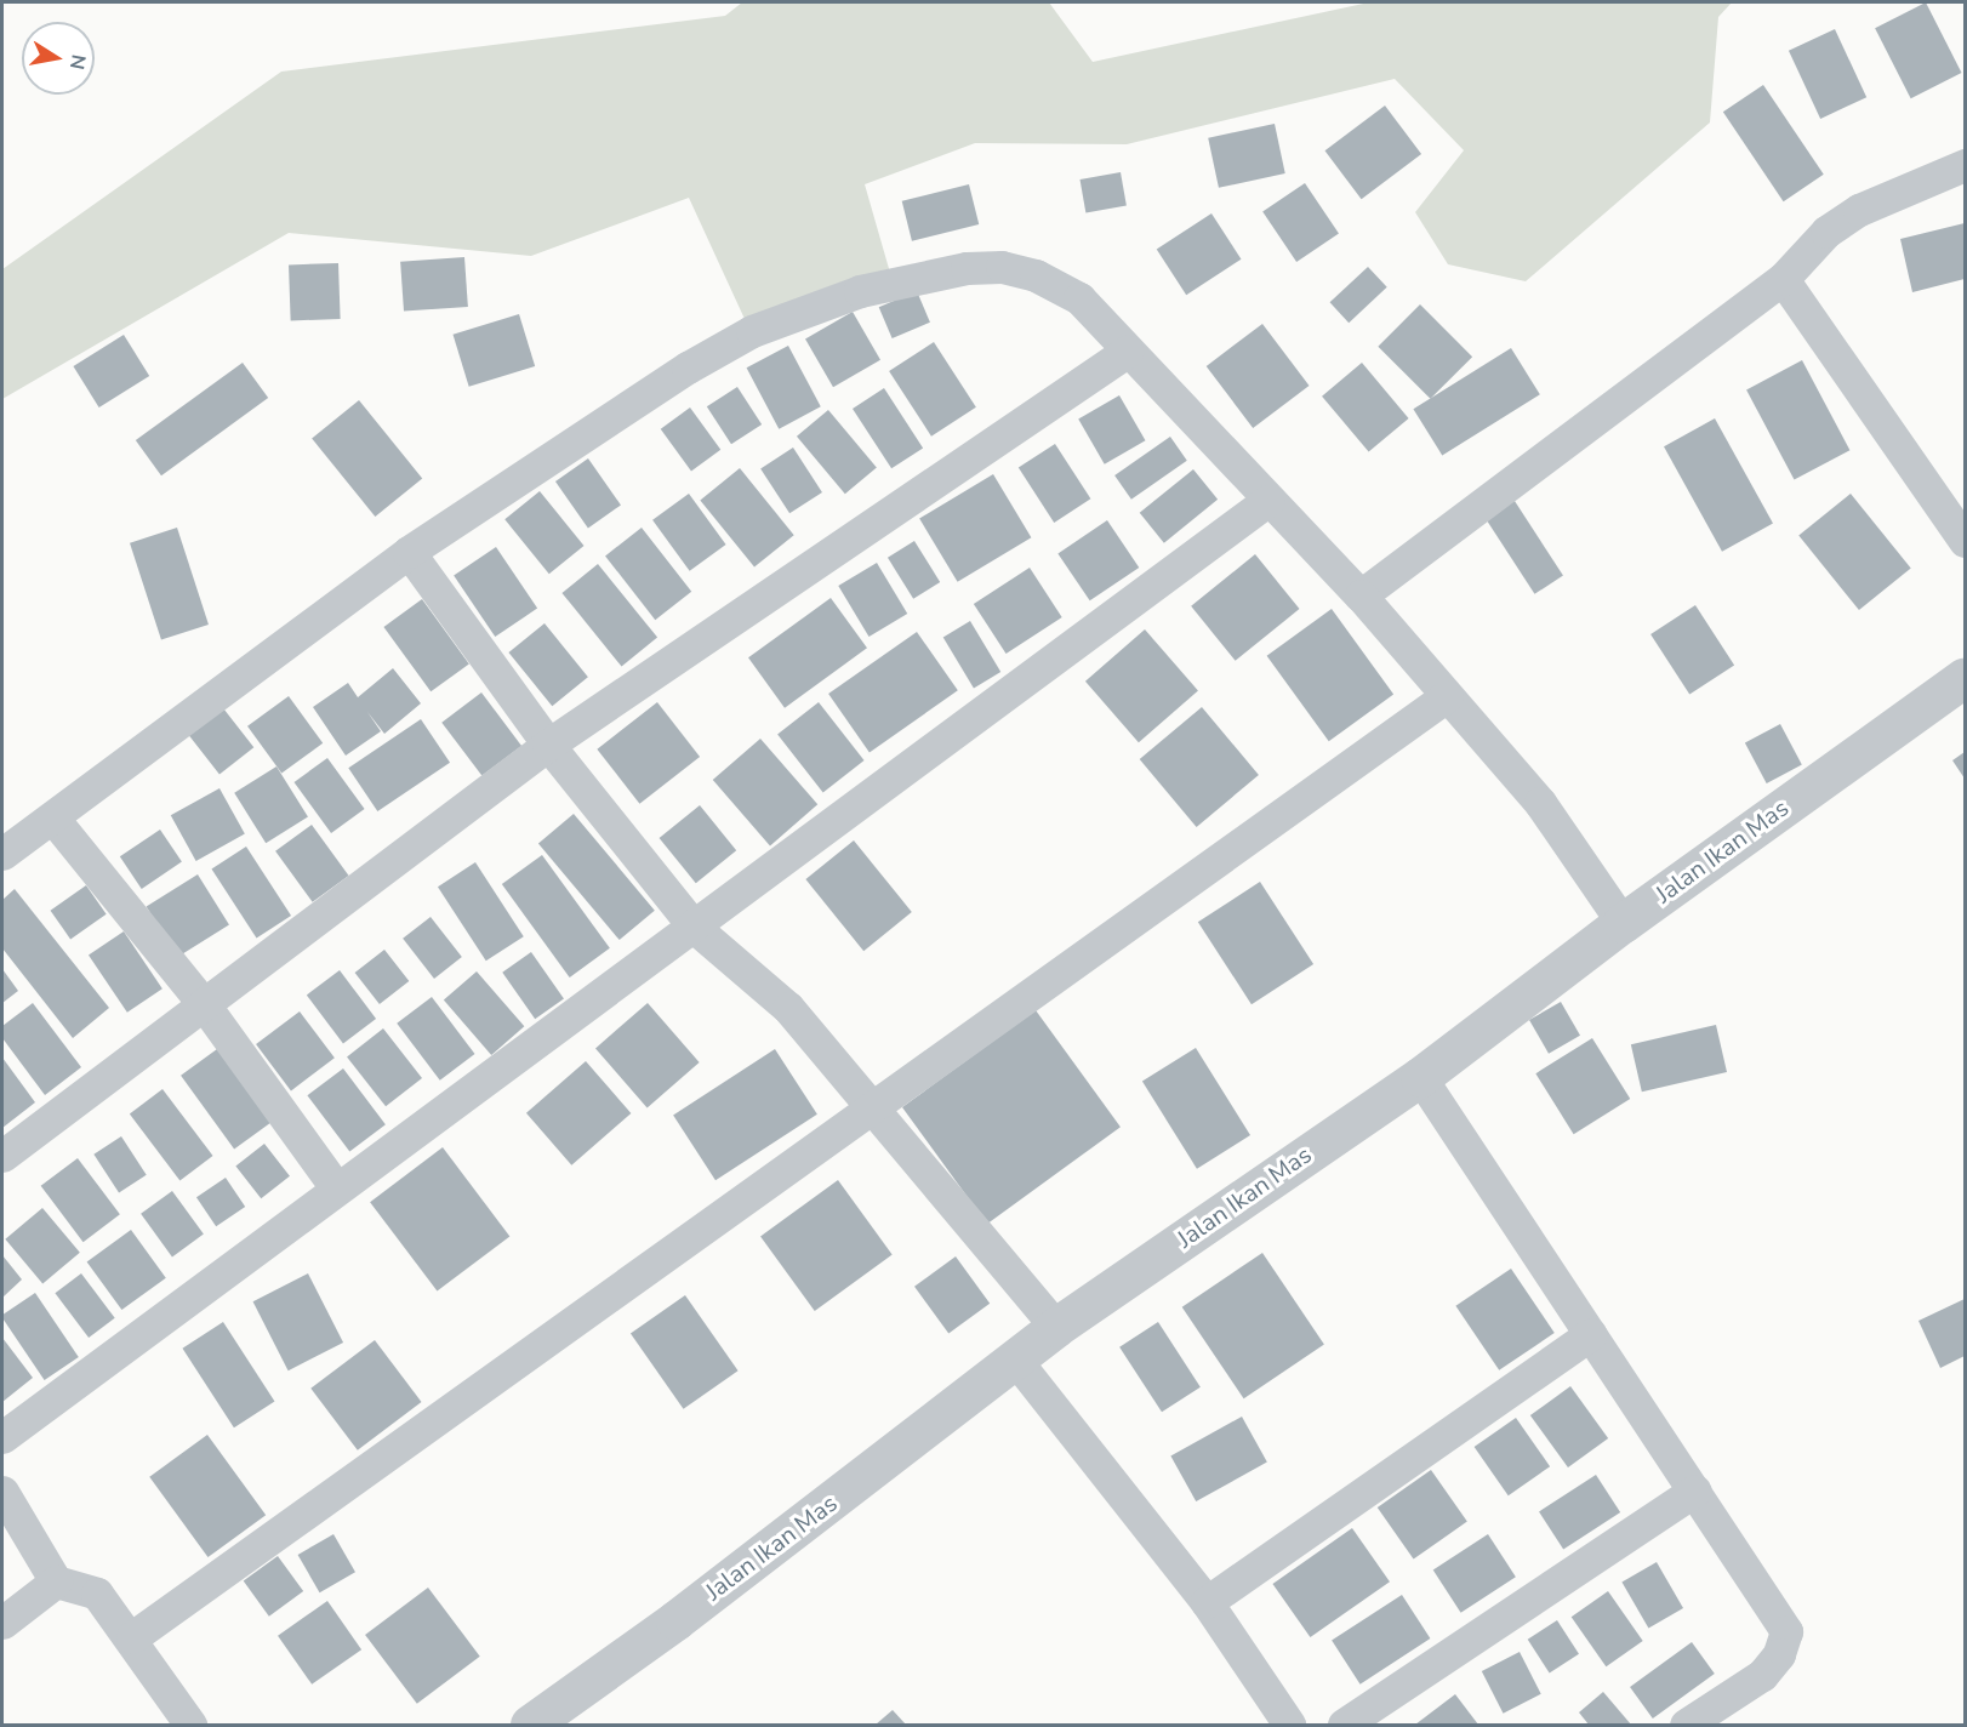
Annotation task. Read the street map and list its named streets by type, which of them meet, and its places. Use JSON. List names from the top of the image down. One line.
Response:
{"streets":{"street":["Jalan Ikan Mas"]},"north":"right"}
